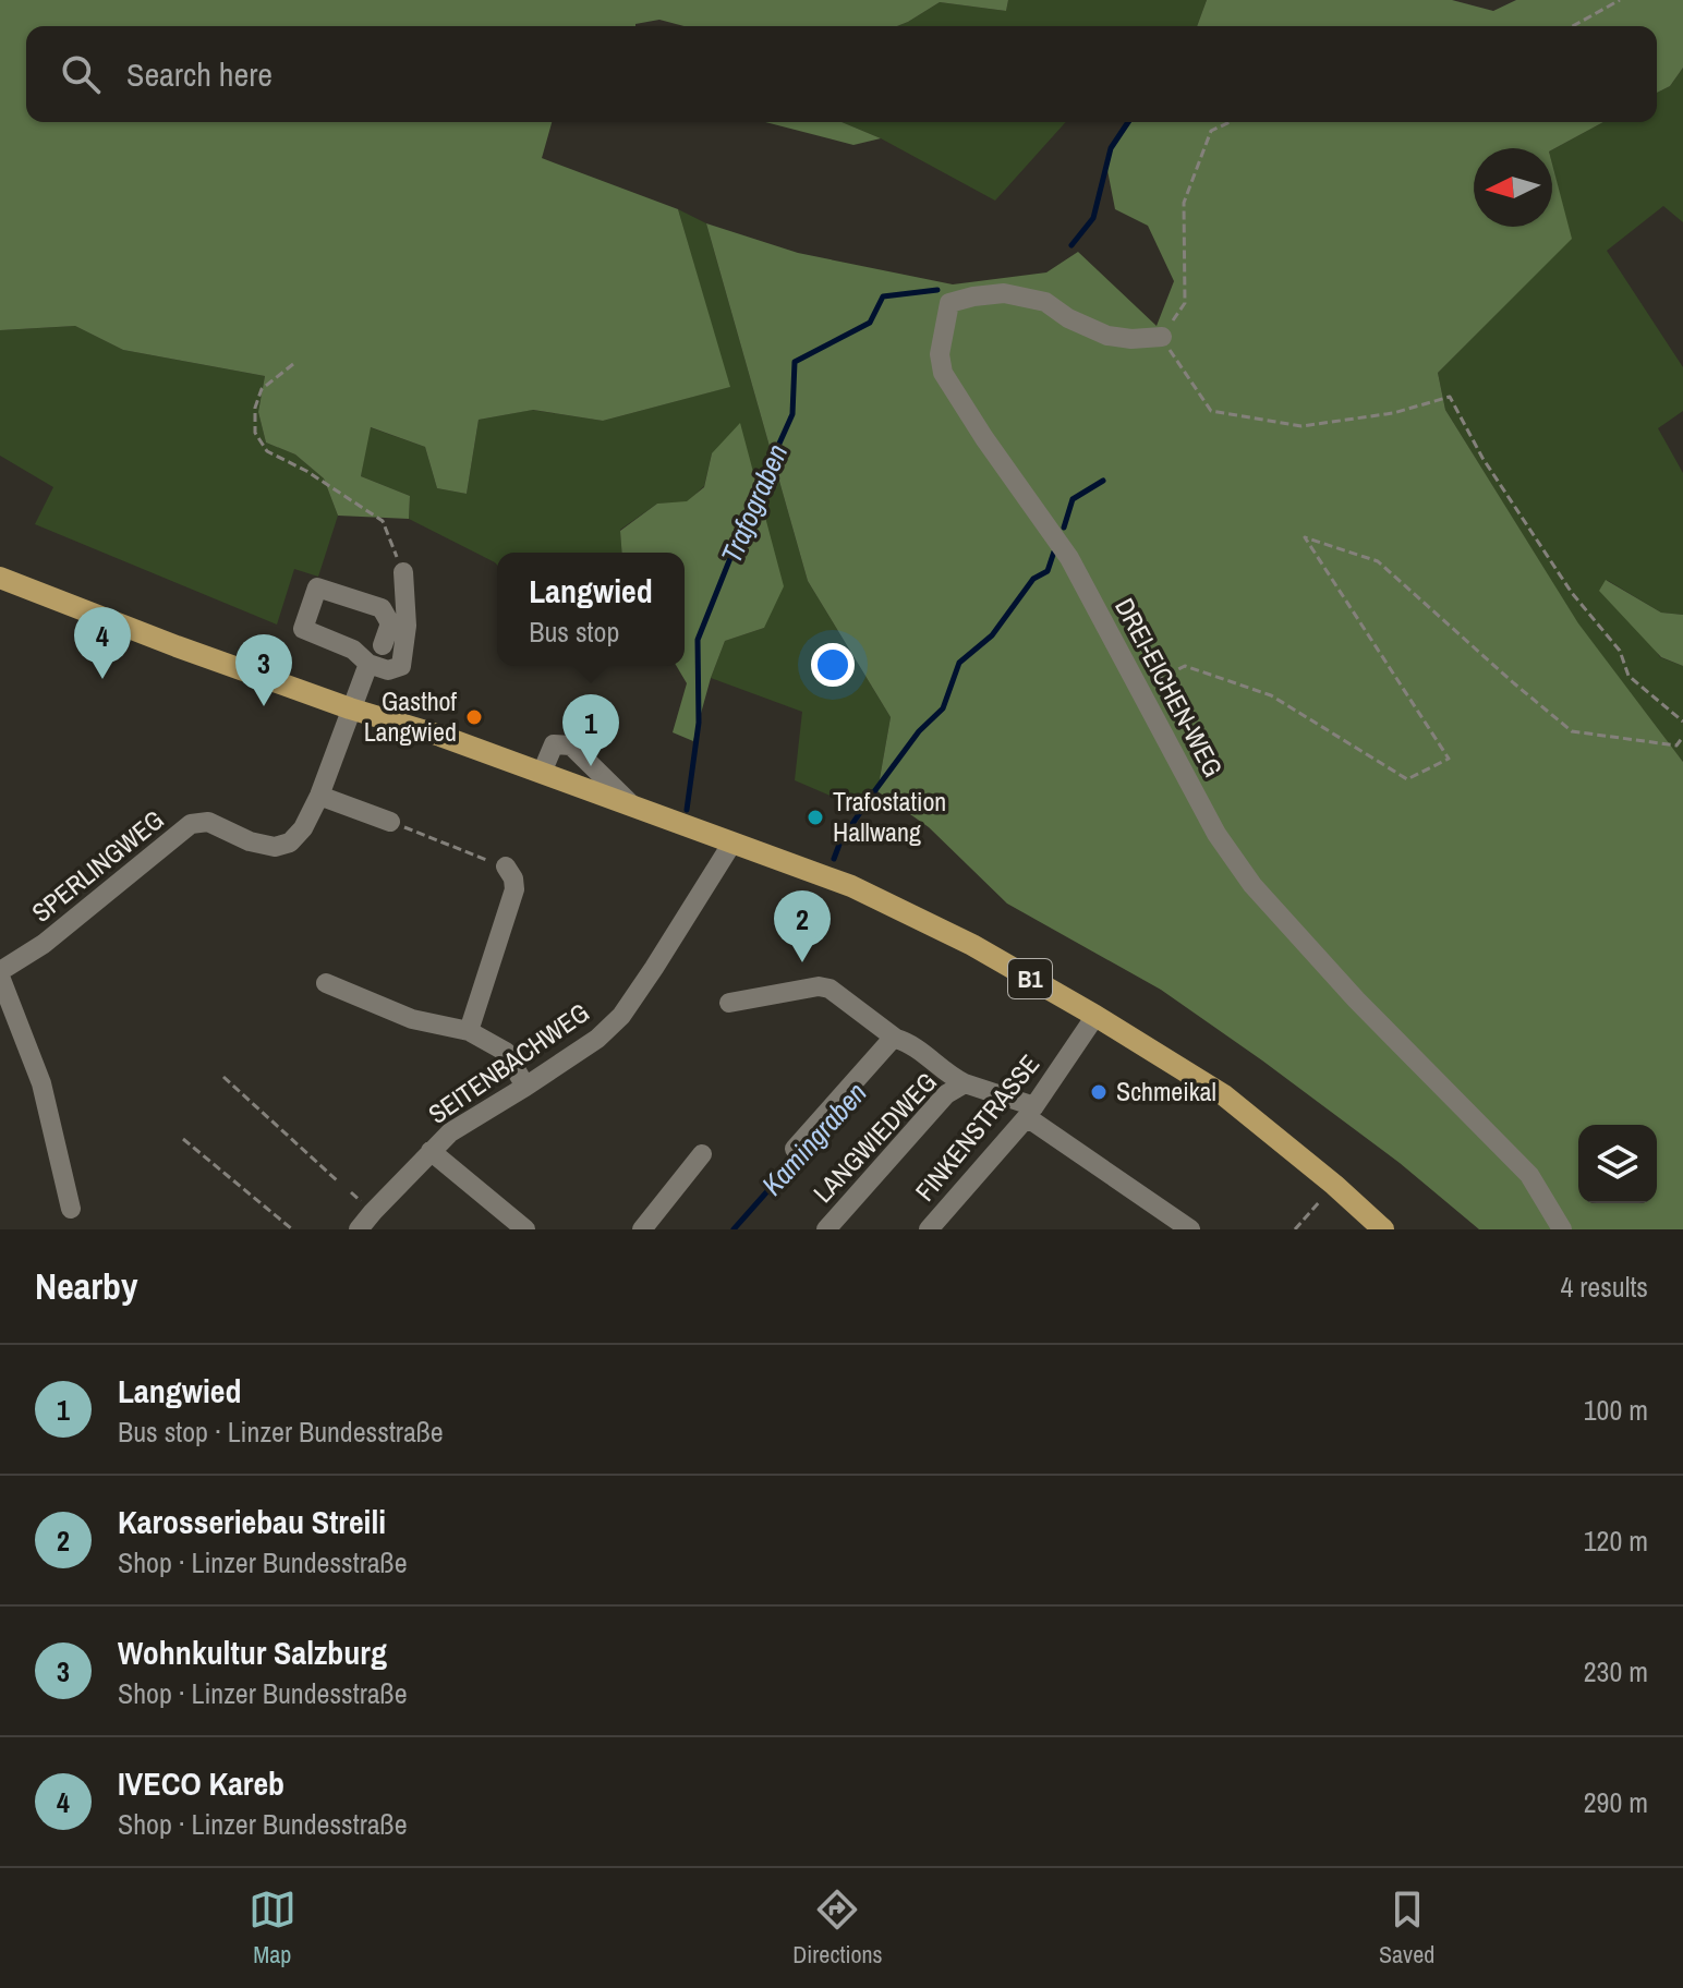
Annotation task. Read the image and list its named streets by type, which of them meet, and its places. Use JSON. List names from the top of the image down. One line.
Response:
{"streets":{"main road":["B1"],"street":["DREI-EICHEN-WEG","SPERLINGWEG","SEITENBACHWEG","FINKENSTRASSE","LANGWIEDWEG"]},"crossings":[["SPERLINGWEG","B1"],["B1","SEITENBACHWEG"],["B1","FINKENSTRASSE"],["FINKENSTRASSE","LANGWIEDWEG"]],"water":["Trafograben","Kamingraben"],"places":["Gasthof Langwied","Trafostation Hallwang","Schmeikal"],"north":"left","page":{"search":"Search here","popup":["Langwied","Bus stop"],"pins":["4","3","1","2"],"heading":["Nearby","4 results"],"list":[{"mark":"1","name":"Langwied","note":"Bus stop · Linzer Bundesstraße","value":"100 m"},{"mark":"2","name":"Karosseriebau Streili","note":"Shop · Linzer Bundesstraße","value":"120 m"},{"mark":"3","name":"Wohnkultur Salzburg","note":"Shop · Linzer Bundesstraße","value":"230 m"},{"mark":"4","name":"IVECO Kareb","note":"Shop · Linzer Bundesstraße","value":"290 m"}],"nav":["Map","Directions","Saved"]}}
